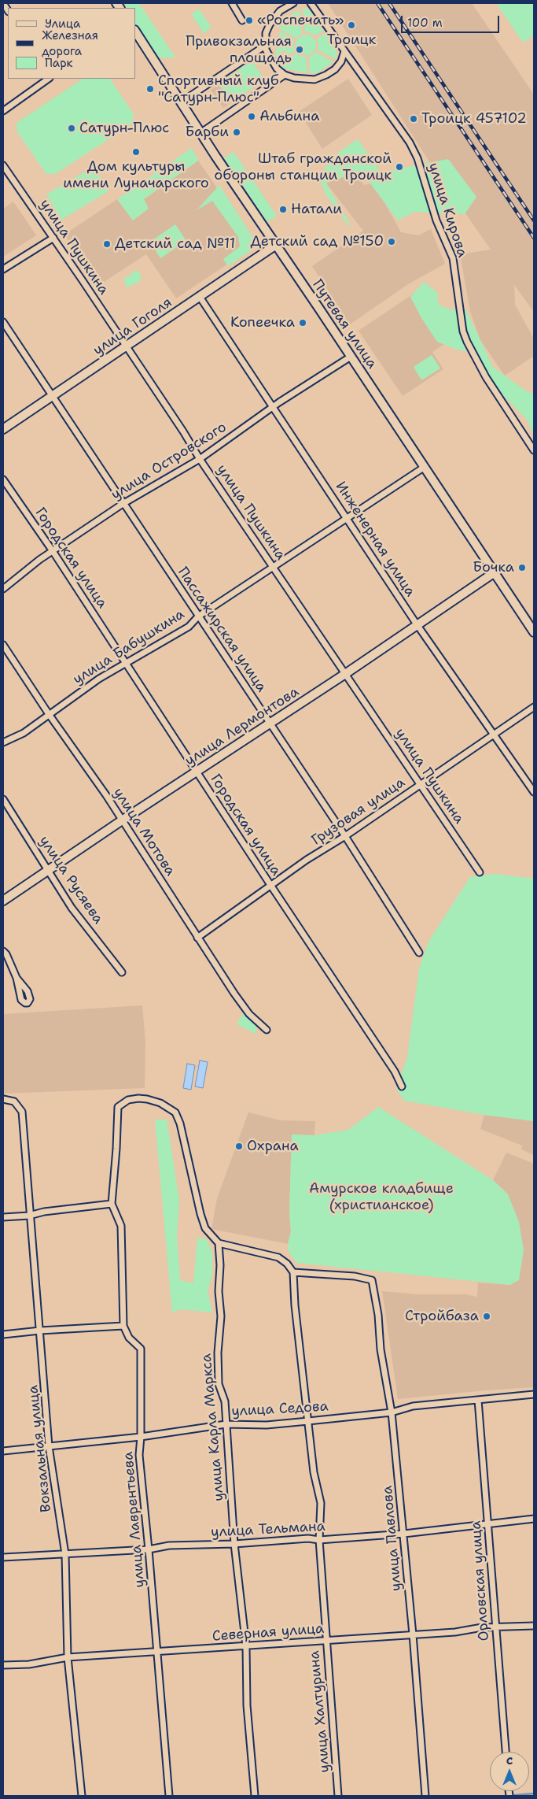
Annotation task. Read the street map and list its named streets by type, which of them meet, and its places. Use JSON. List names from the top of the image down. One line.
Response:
{"streets":{"street":["улица Кирова","улица Пушкина","Путевая улица","улица Гоголя","улица Островского","Инженерная улица","Городская улица","Пассажирская улица","улица Бабушкина","улица Лермонтова","Грузовая улица","улица Мотова","улица Русяева","улица Седова","улица Карла Маркса","Вокзальная улица","улица Лаврентьева","улица Тельмана","улица Павлова","Орловская улица","Северная улица","улица Халтурина"]},"crossings":[["улица Пушкина","улица Гоголя"],["улица Пушкина","улица Островского"],["улица Пушкина","улица Бабушкина"],["улица Пушкина","улица Лермонтова"],["улица Пушкина","Грузовая улица"],["Путевая улица","улица Гоголя"],["Путевая улица","улица Островского"],["Путевая улица","улица Бабушкина"],["Путевая улица","улица Лермонтова"],["улица Гоголя","Инженерная улица"],["улица Гоголя","Пассажирская улица"],["улица Островского","Инженерная улица"],["улица Островского","Городская улица"],["улица Островского","Пассажирская улица"],["Инженерная улица","улица Бабушкина"],["Инженерная улица","улица Лермонтова"],["Инженерная улица","Грузовая улица"],["Городская улица","улица Бабушкина"],["Городская улица","улица Лермонтова"],["Городская улица","Грузовая улица"],["Пассажирская улица","улица Бабушкина"],["Пассажирская улица","улица Лермонтова"],["Пассажирская улица","Грузовая улица"],["улица Бабушкина","улица Мотова"],["улица Лермонтова","улица Мотова"],["улица Лермонтова","улица Русяева"],["Грузовая улица","улица Мотова"],["улица Седова","улица Карла Маркса"],["улица Седова","Вокзальная улица"],["улица Седова","улица Лаврентьева"],["улица Седова","улица Павлова"],["улица Седова","Орловская улица"],["улица Седова","улица Халтурина"],["улица Карла Маркса","улица Тельмана"],["улица Карла Маркса","Северная улица"],["Вокзальная улица","улица Тельмана"],["Вокзальная улица","Северная улица"],["улица Лаврентьева","улица Тельмана"],["улица Лаврентьева","Северная улица"],["улица Тельмана","улица Павлова"],["улица Тельмана","Орловская улица"],["улица Тельмана","улица Халтурина"],["улица Павлова","Северная улица"],["улица Павлова","улица Халтурина"],["Орловская улица","Северная улица"],["Северная улица","улица Халтурина"]],"parks":["Амурское кладбище (христианское)"],"places":["«Роспечать»","Троицк","Привокзальная площадь","Спортивный клуб \"Сатурн-Плюс\"","Альбина","Троицк 457102","Сатурн-Плюс","Барби","Дом культуры имени Луначарского","Штаб гражданской обороны станции Троицк","Натали","Детский сад №150","Детский сад №11","Копеечка","Бочка","Охрана","Стройбаза"],"legend":["Улица","Железная дорога","Парк"],"scale_bar":"100 m","north":"top"}
